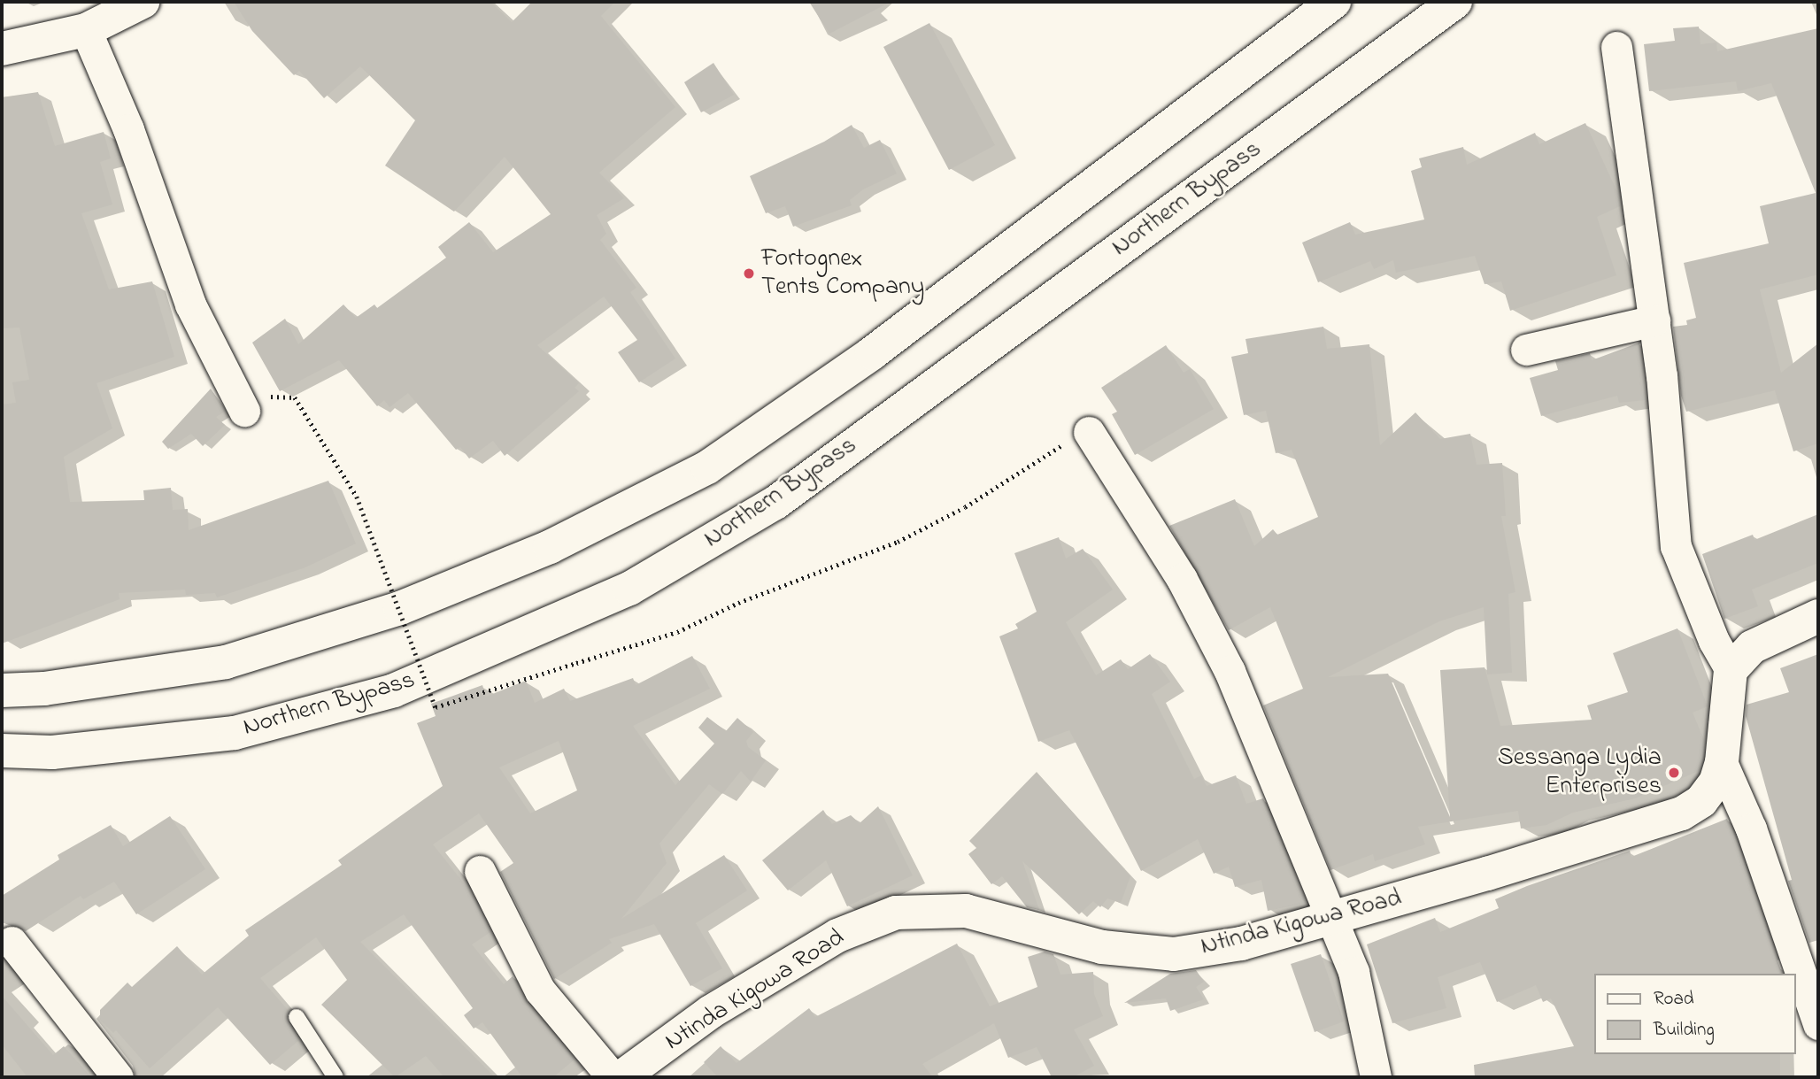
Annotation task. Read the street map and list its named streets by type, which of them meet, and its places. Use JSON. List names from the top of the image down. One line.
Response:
{"streets":{"main road":["Northern Bypass","Ntinda Kigowa Road"]},"places":["Fortognex Tents Company","Sessanga Lydia Enterprises"],"legend":["Road","Building"]}
